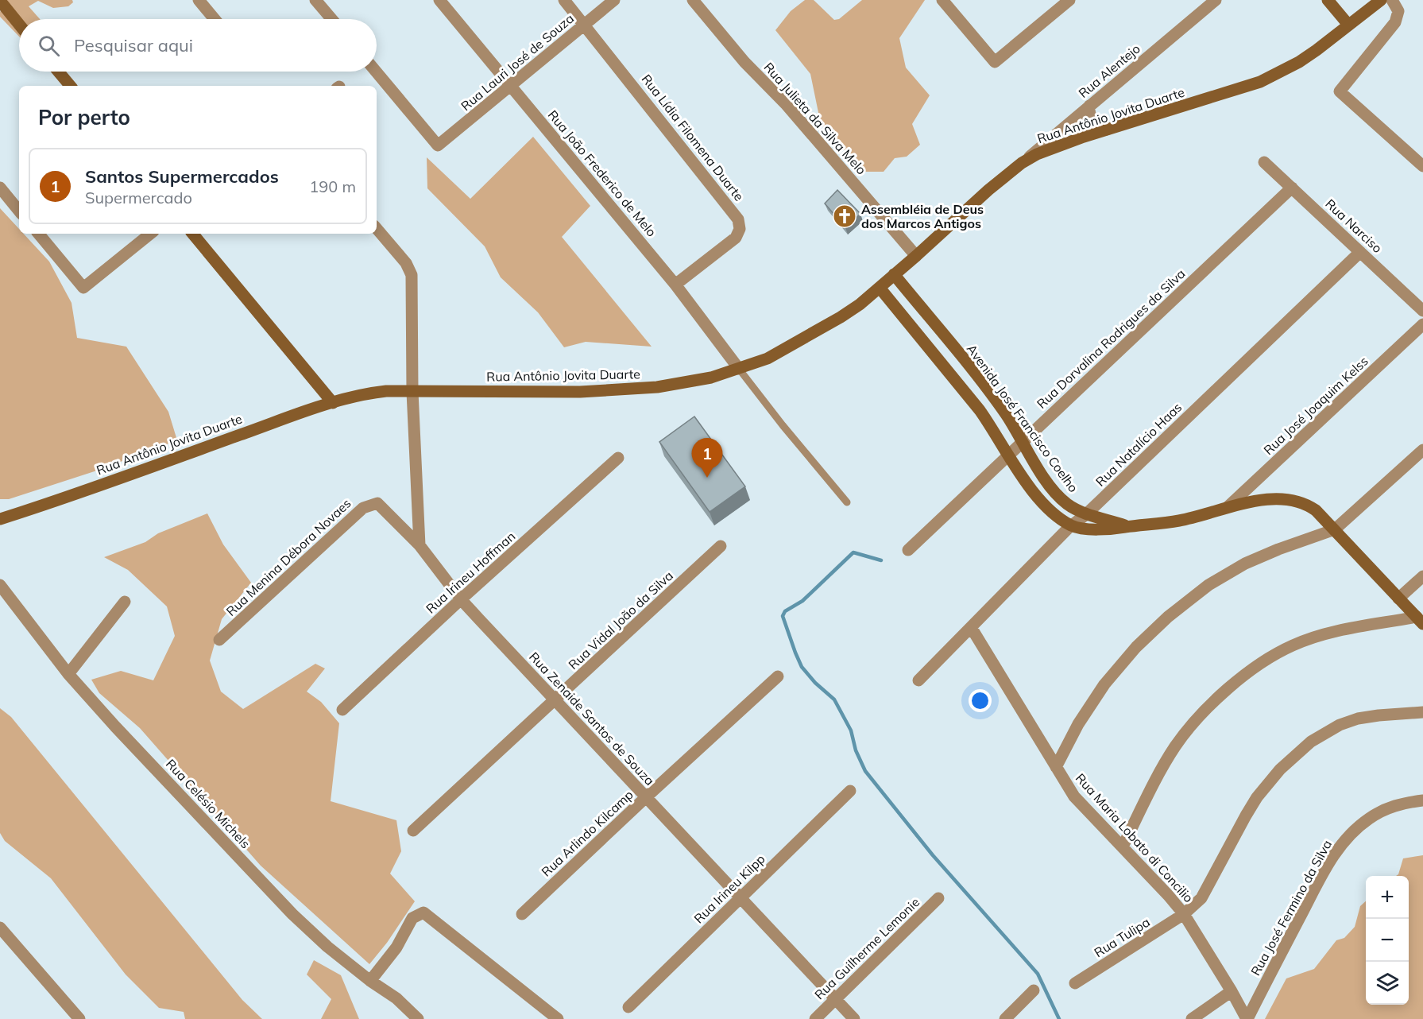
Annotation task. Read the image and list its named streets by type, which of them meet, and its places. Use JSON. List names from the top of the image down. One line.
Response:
{"streets":{"main road":["Rua Antônio Jovita Duarte","Avenida José Francisco Coelho"],"street":["Rua Lauri José de Souza","Rua Alentejo","Rua Julieta da Silva Melo","Rua Lídia Filomena Duarte","Rua João Frederico de Melo","Rua Narciso","Rua Dorvalina Rodrigues da Silva","Rua José Joaquim Kelss","Rua Natalício Haas","Rua Menina Débora Novaes","Rua Irineu Hoffman","Rua Vidal João da Silva","Rua Zenaide Santos de Souza","Rua Celésio Michels","Rua Arlindo Kilcamp","Rua Maria Lobato di Concilio","Rua Irineu Kilpp","Rua José Fermino da Silva","Rua Tulipa","Rua Guilherme Lemonie"]},"crossings":[["Rua Lauri José de Souza","Rua Lídia Filomena Duarte"],["Rua Lauri José de Souza","Rua João Frederico de Melo"],["Rua Alentejo","Rua Antônio Jovita Duarte"],["Rua Antônio Jovita Duarte","Rua Julieta da Silva Melo"],["Rua Antônio Jovita Duarte","Rua João Frederico de Melo"],["Rua Antônio Jovita Duarte","Avenida José Francisco Coelho"],["Rua Lídia Filomena Duarte","Rua João Frederico de Melo"],["Rua Narciso","Rua Dorvalina Rodrigues da Silva"],["Rua Narciso","Rua Natalício Haas"],["Rua Dorvalina Rodrigues da Silva","Avenida José Francisco Coelho"],["Rua José Joaquim Kelss","Avenida José Francisco Coelho"],["Avenida José Francisco Coelho","Rua Natalício Haas"],["Rua Natalício Haas","Rua Maria Lobato di Concilio"],["Rua Menina Débora Novaes","Rua Zenaide Santos de Souza"],["Rua Irineu Hoffman","Rua Zenaide Santos de Souza"],["Rua Vidal João da Silva","Rua Zenaide Santos de Souza"],["Rua Zenaide Santos de Souza","Rua Arlindo Kilcamp"],["Rua Zenaide Santos de Souza","Rua Irineu Kilpp"],["Rua Zenaide Santos de Souza","Rua Guilherme Lemonie"],["Rua Maria Lobato di Concilio","Rua José Fermino da Silva"],["Rua Maria Lobato di Concilio","Rua Tulipa"]],"places":{"church":["Assembléia de Deus dos Marcos Antigos"]},"page":{"search":"Pesquisar aqui","heading":"Por perto","list":[{"mark":"1","name":"Santos Supermercados","note":"Supermercado","value":"190 m"}],"pins":"1","map_buttons":["+","−"]}}
